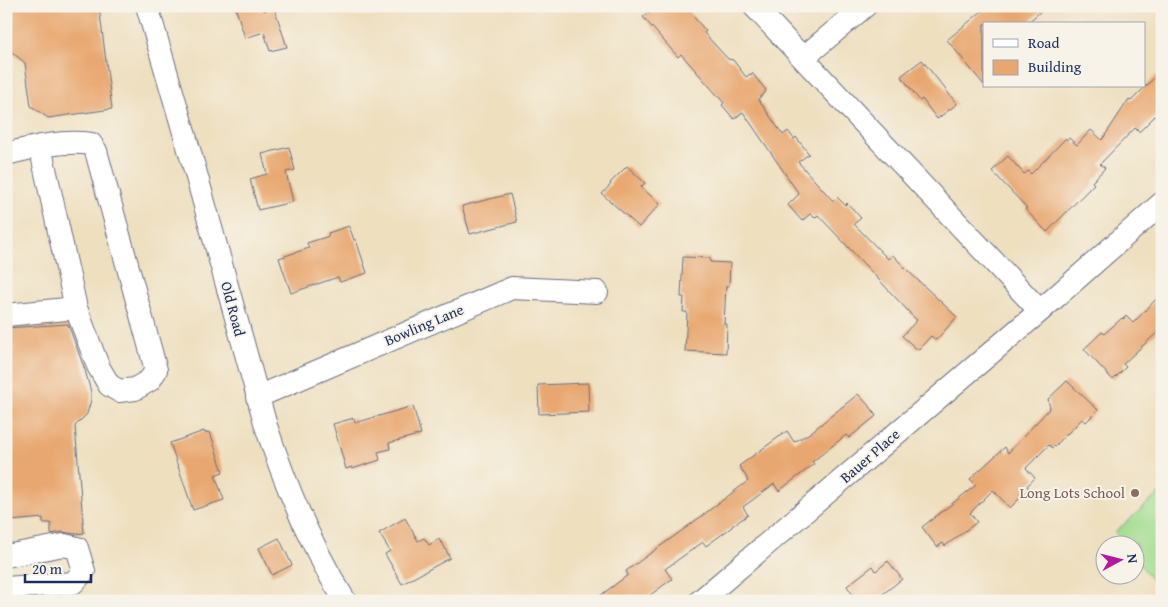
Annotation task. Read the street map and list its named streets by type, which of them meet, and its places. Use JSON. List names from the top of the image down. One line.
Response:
{"streets":{"street":["Old Road","Bowling Lane","Bauer Place"]},"crossings":[["Old Road","Bowling Lane"]],"places":["Long Lots School"],"legend":["Road","Building"],"scale_bar":"20 m","north":"right"}
